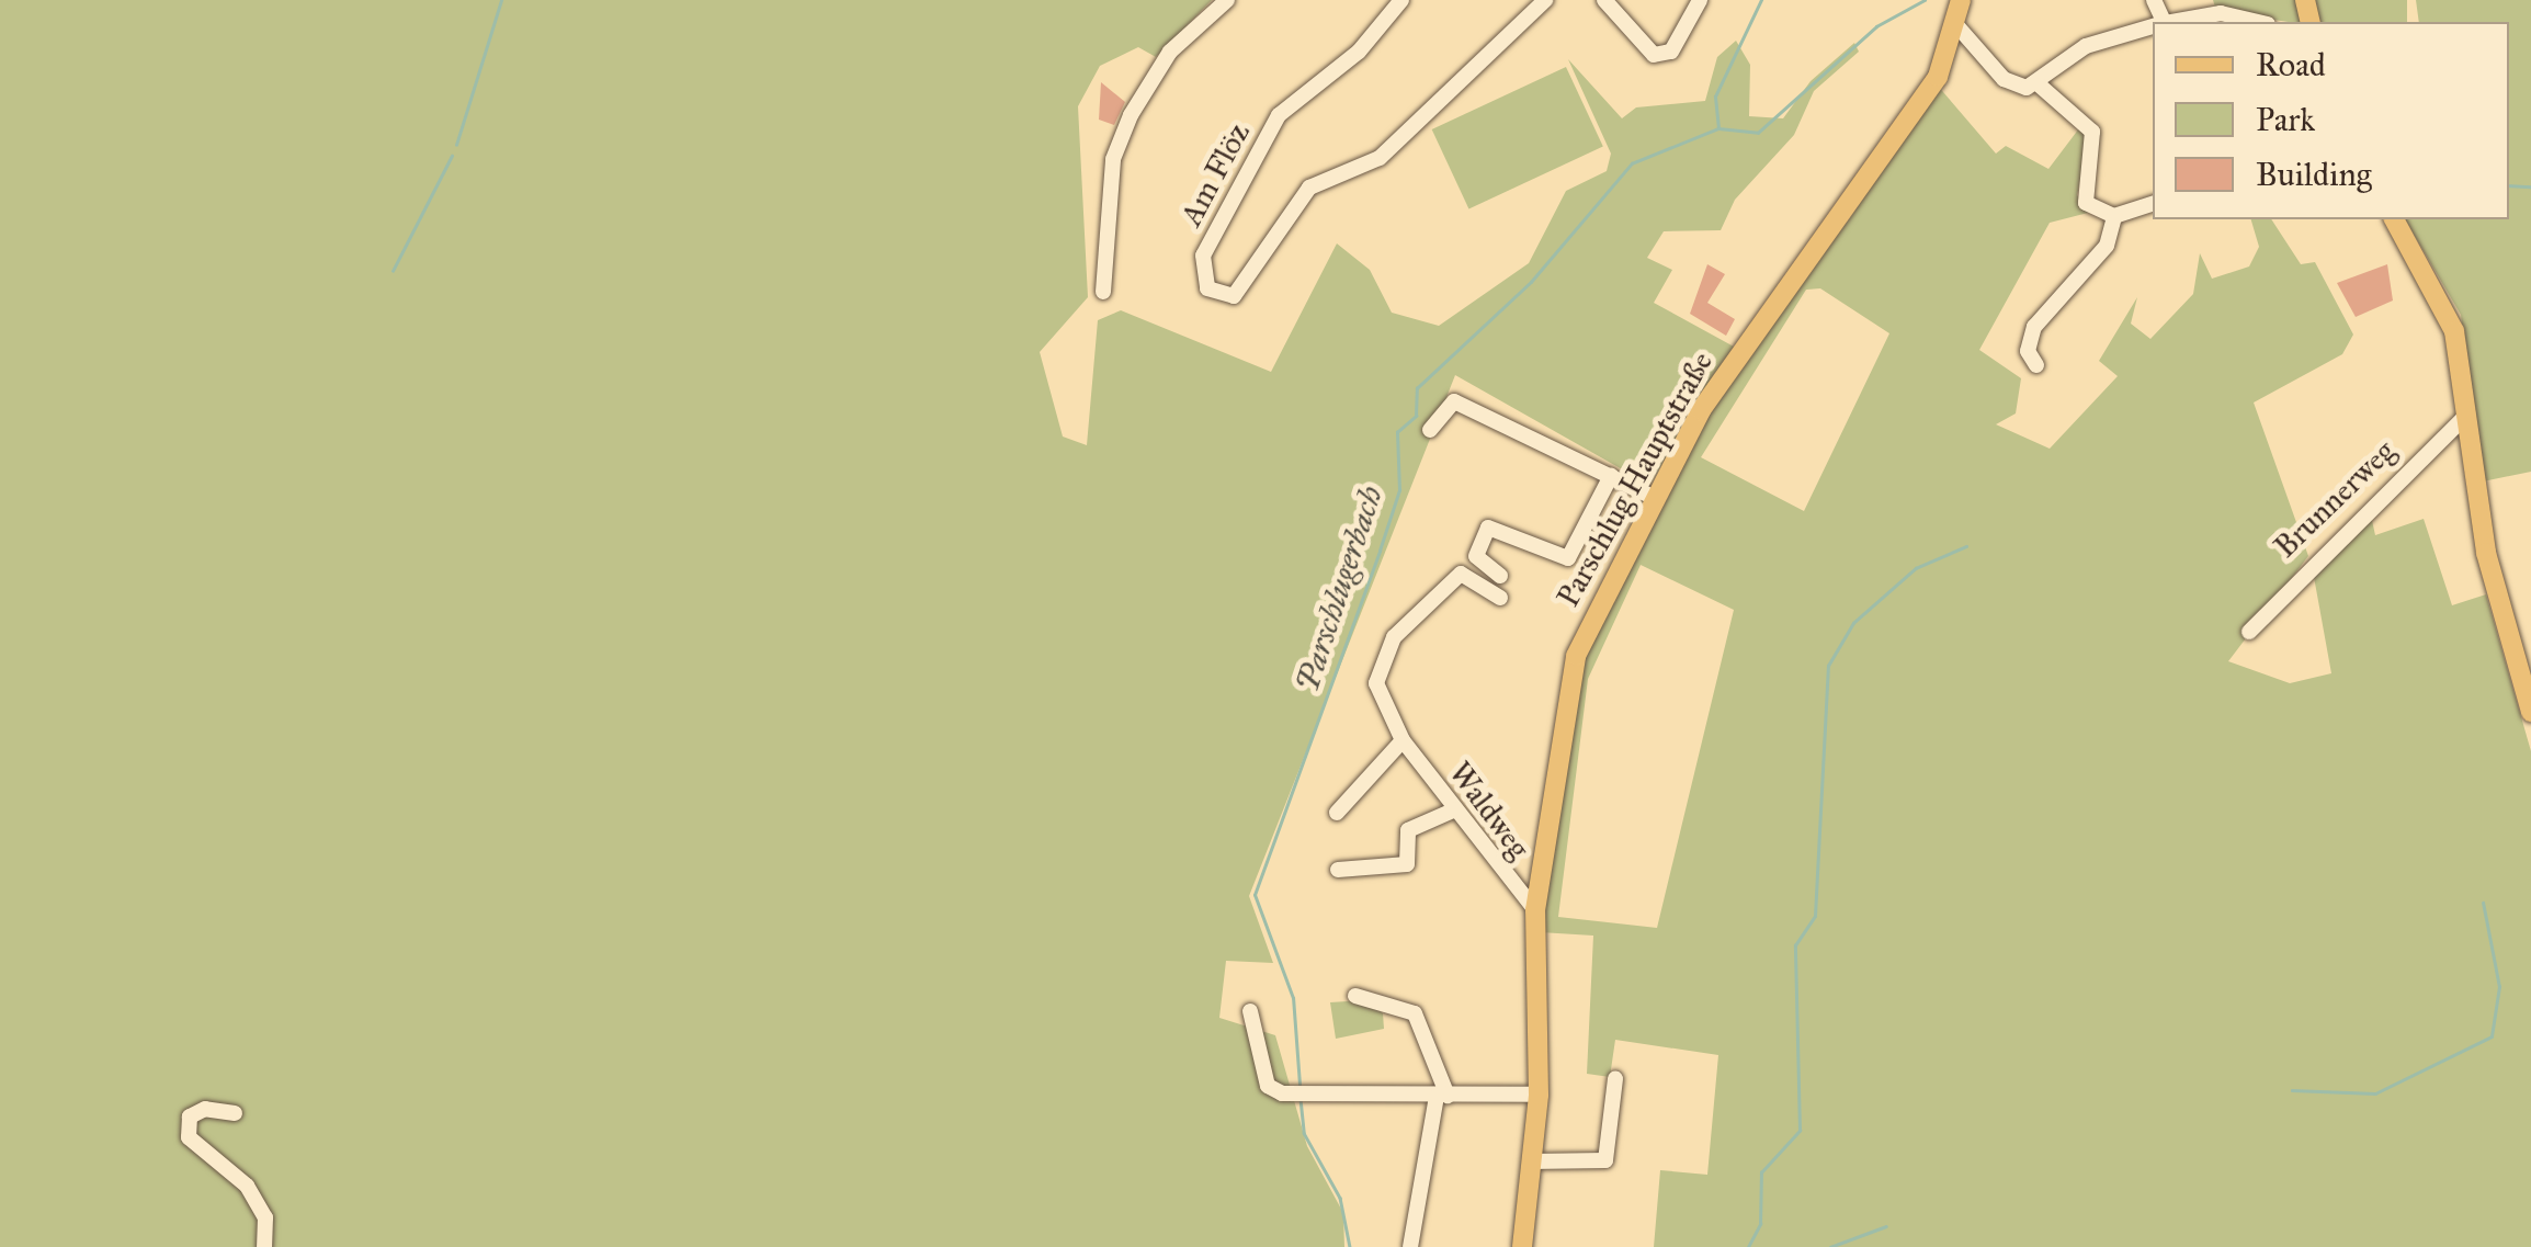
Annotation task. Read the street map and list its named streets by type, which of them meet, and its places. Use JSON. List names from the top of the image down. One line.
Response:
{"streets":{"main road":["Parschlug Hauptstraße"],"street":["Am Flöz","Brunnerweg","Waldweg"]},"crossings":[["Parschlug Hauptstraße","Waldweg"]],"water":["Parschlugerbach"],"legend":["Road","Park","Building"]}
